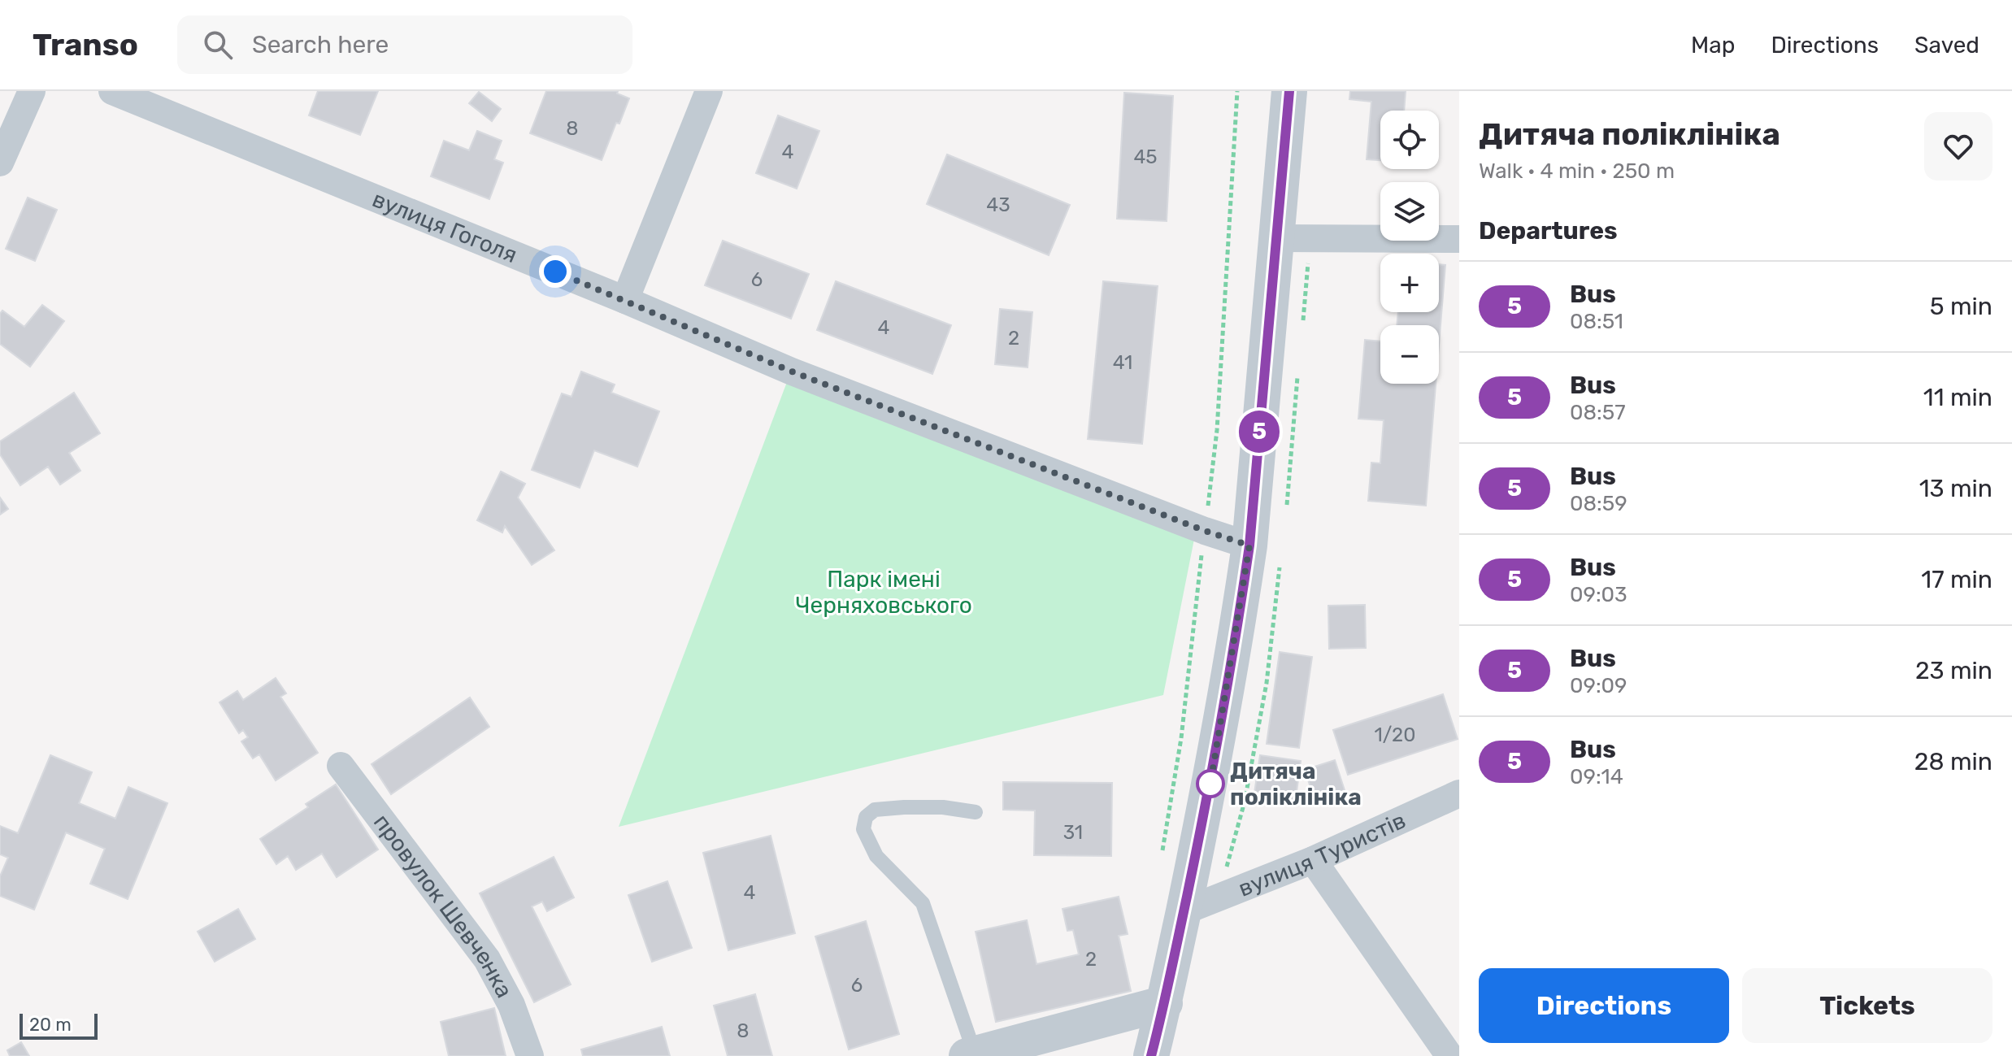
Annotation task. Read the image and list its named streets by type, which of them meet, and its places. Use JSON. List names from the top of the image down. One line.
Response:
{"streets":{"street":["вулиця Гоголя","вулиця Туристів","провулок Шевченка"]},"parks":["Парк імені Черняховського"],"places":["Дитяча поліклініка"],"lines":["bus line 5"],"house_numbers":["8","4","45","43","6","4","2","41","1/20","31","4","2","6","8"],"scale_bar":"20 m","page":{"header":"Transo","search":"Search here","nav":["Map","Directions","Saved"],"on_map":"5","heading":[["Дитяча поліклініка","Walk · 4 min · 250 m"],"Departures"],"map_buttons":["+","−"],"list":[{"mark":"5","name":"Bus","note":"08:51","value":"5 min"},{"mark":"5","name":"Bus","note":"08:57","value":"11 min"},{"mark":"5","name":"Bus","note":"08:59","value":"13 min"},{"mark":"5","name":"Bus","note":"09:03","value":"17 min"},{"mark":"5","name":"Bus","note":"09:09","value":"23 min"},{"mark":"5","name":"Bus","note":"09:14","value":"28 min"}],"buttons":["Directions","Tickets"],"scale":"20 m"}}
